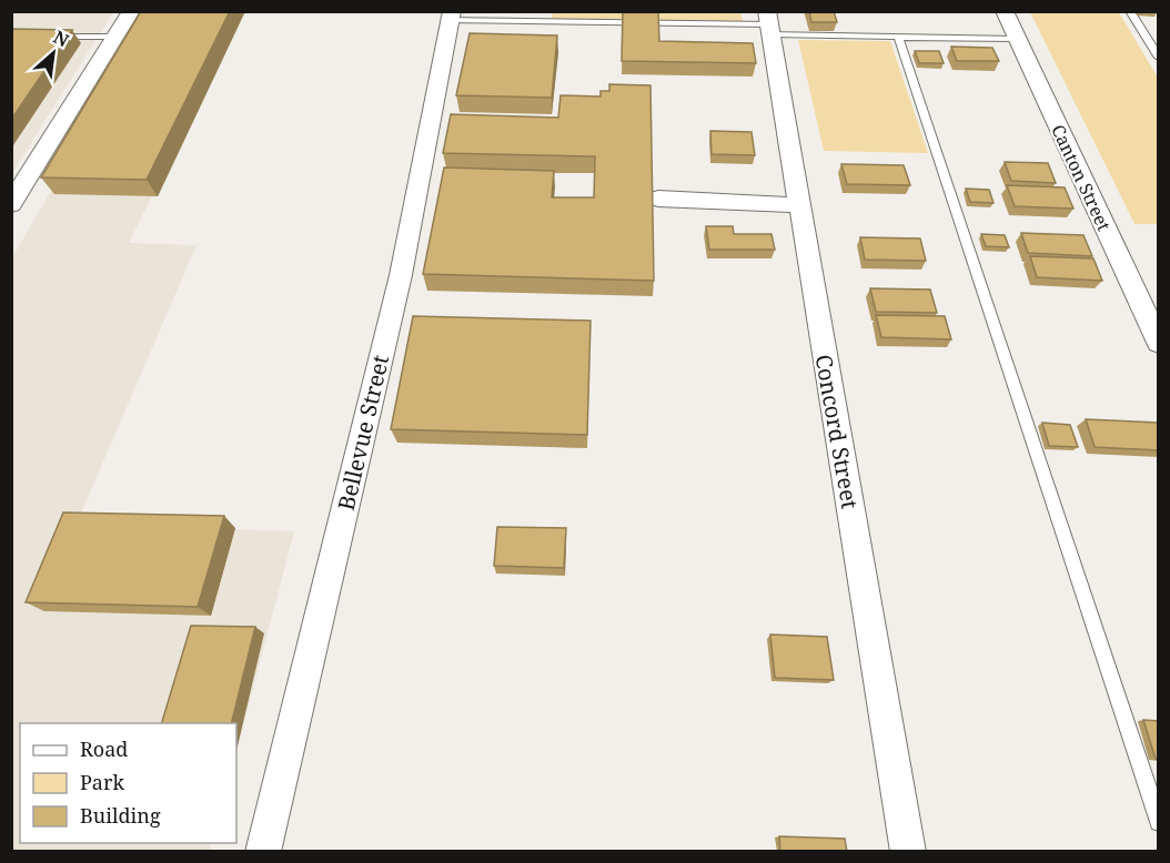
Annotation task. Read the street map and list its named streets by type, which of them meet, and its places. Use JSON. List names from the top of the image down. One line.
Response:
{"streets":{"street":["Canton Street","Concord Street","Bellevue Street"]},"legend":["Road","Park","Building"],"north":"top right"}
